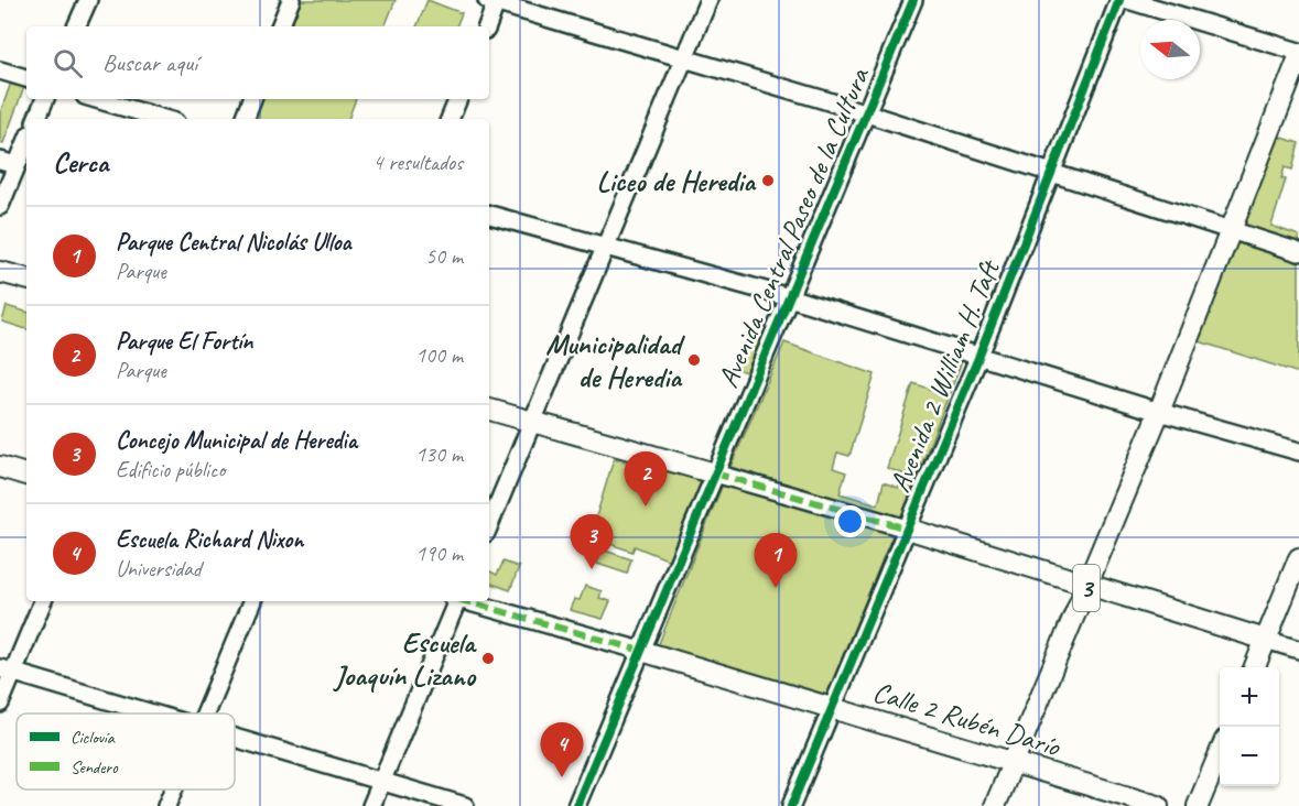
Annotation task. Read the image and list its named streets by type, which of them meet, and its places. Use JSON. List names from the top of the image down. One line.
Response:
{"streets":{"main road":["3","Calle 2 Rubén Darío"],"street":["Avenida Central Paseo de la Cultura","Avenida 2 William H. Taft"]},"crossings":[["Avenida Central Paseo de la Cultura","Calle 2 Rubén Darío"],["Avenida 2 William H. Taft","Calle 2 Rubén Darío"],["3","Calle 2 Rubén Darío"]],"places":["Liceo de Heredia","Municipalidad de Heredia","Escuela Joaquín Lizano"],"legend":["Ciclovía","Sendero"],"north":"left","page":{"search":"Buscar aquí","heading":["Cerca","4 resultados"],"list":[{"mark":"1","name":"Parque Central Nicolás Ulloa","note":"Parque","value":"50 m"},{"mark":"2","name":"Parque El Fortín","note":"Parque","value":"100 m"},{"mark":"3","name":"Concejo Municipal de Heredia","note":"Edificio público","value":"130 m"},{"mark":"4","name":"Escuela Richard Nixon","note":"Universidad","value":"190 m"}],"pins":["2","3","1","4"],"map_buttons":["+","−"]}}
